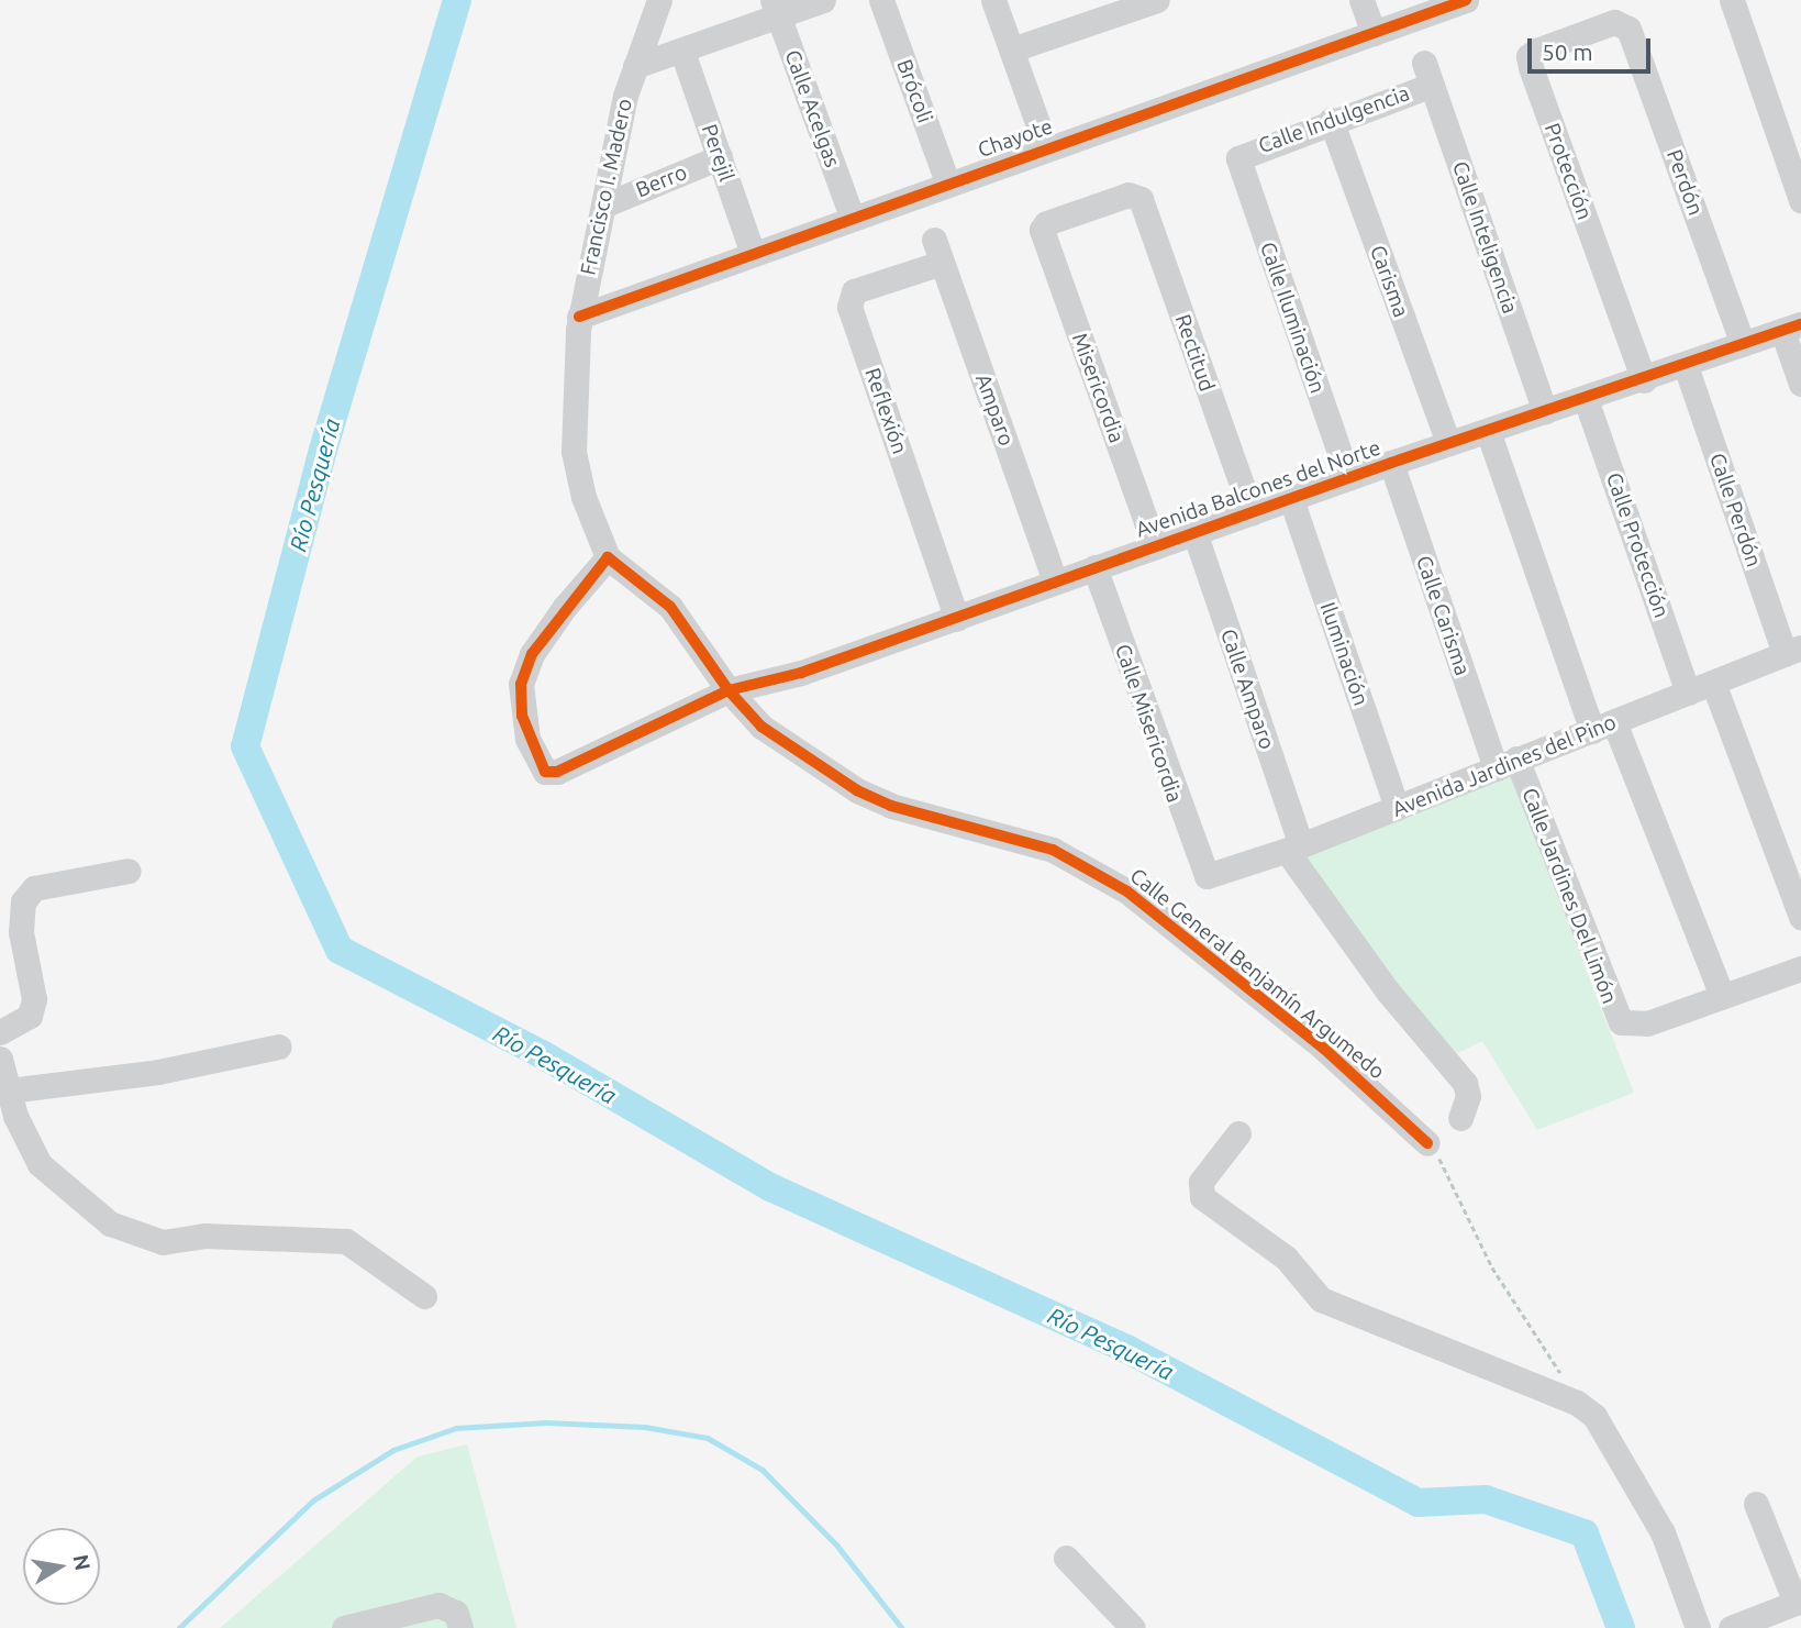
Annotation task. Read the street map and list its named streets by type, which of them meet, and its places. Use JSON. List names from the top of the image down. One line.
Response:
{"streets":{"street":["Brócoli","Calle Acelgas","Calle Indulgencia","Chayote","Perejil","Protección","Berro","Perdón","Francisco I. Madero","Calle Inteligencia","Carisma","Calle Iluminación","Rectitud","Misericordia","Amparo","Reflexión","Avenida Balcones del Norte","Calle Perdón","Calle Protección","Calle Carisma","Iluminación","Calle Amparo","Calle Misericordia","Avenida Jardines del Pino","Calle Jardines Del Limón","Calle General Benjamín Argumedo"]},"crossings":[["Brócoli","Chayote"],["Calle Acelgas","Chayote"],["Calle Indulgencia","Calle Inteligencia"],["Calle Indulgencia","Carisma"],["Calle Indulgencia","Calle Iluminación"],["Chayote","Perejil"],["Chayote","Francisco I. Madero"],["Perejil","Berro"],["Protección","Perdón"],["Protección","Avenida Balcones del Norte"],["Berro","Francisco I. Madero"],["Perdón","Avenida Balcones del Norte"],["Francisco I. Madero","Avenida Balcones del Norte"],["Francisco I. Madero","Calle General Benjamín Argumedo"],["Calle Inteligencia","Avenida Balcones del Norte"],["Carisma","Avenida Balcones del Norte"],["Calle Iluminación","Avenida Balcones del Norte"],["Rectitud","Misericordia"],["Rectitud","Avenida Balcones del Norte"],["Misericordia","Avenida Balcones del Norte"],["Amparo","Reflexión"],["Amparo","Avenida Balcones del Norte"],["Reflexión","Avenida Balcones del Norte"],["Avenida Balcones del Norte","Calle Perdón"],["Avenida Balcones del Norte","Calle Protección"],["Avenida Balcones del Norte","Calle Carisma"],["Avenida Balcones del Norte","Iluminación"],["Avenida Balcones del Norte","Calle Amparo"],["Avenida Balcones del Norte","Calle Misericordia"],["Avenida Balcones del Norte","Calle General Benjamín Argumedo"],["Calle Perdón","Avenida Jardines del Pino"],["Calle Protección","Avenida Jardines del Pino"],["Calle Carisma","Avenida Jardines del Pino"],["Calle Carisma","Calle Jardines Del Limón"],["Iluminación","Avenida Jardines del Pino"],["Calle Amparo","Avenida Jardines del Pino"],["Calle Misericordia","Avenida Jardines del Pino"],["Avenida Jardines del Pino","Calle Jardines Del Limón"]],"water":["Río Pesquería"],"scale_bar":"50 m","north":"right"}
